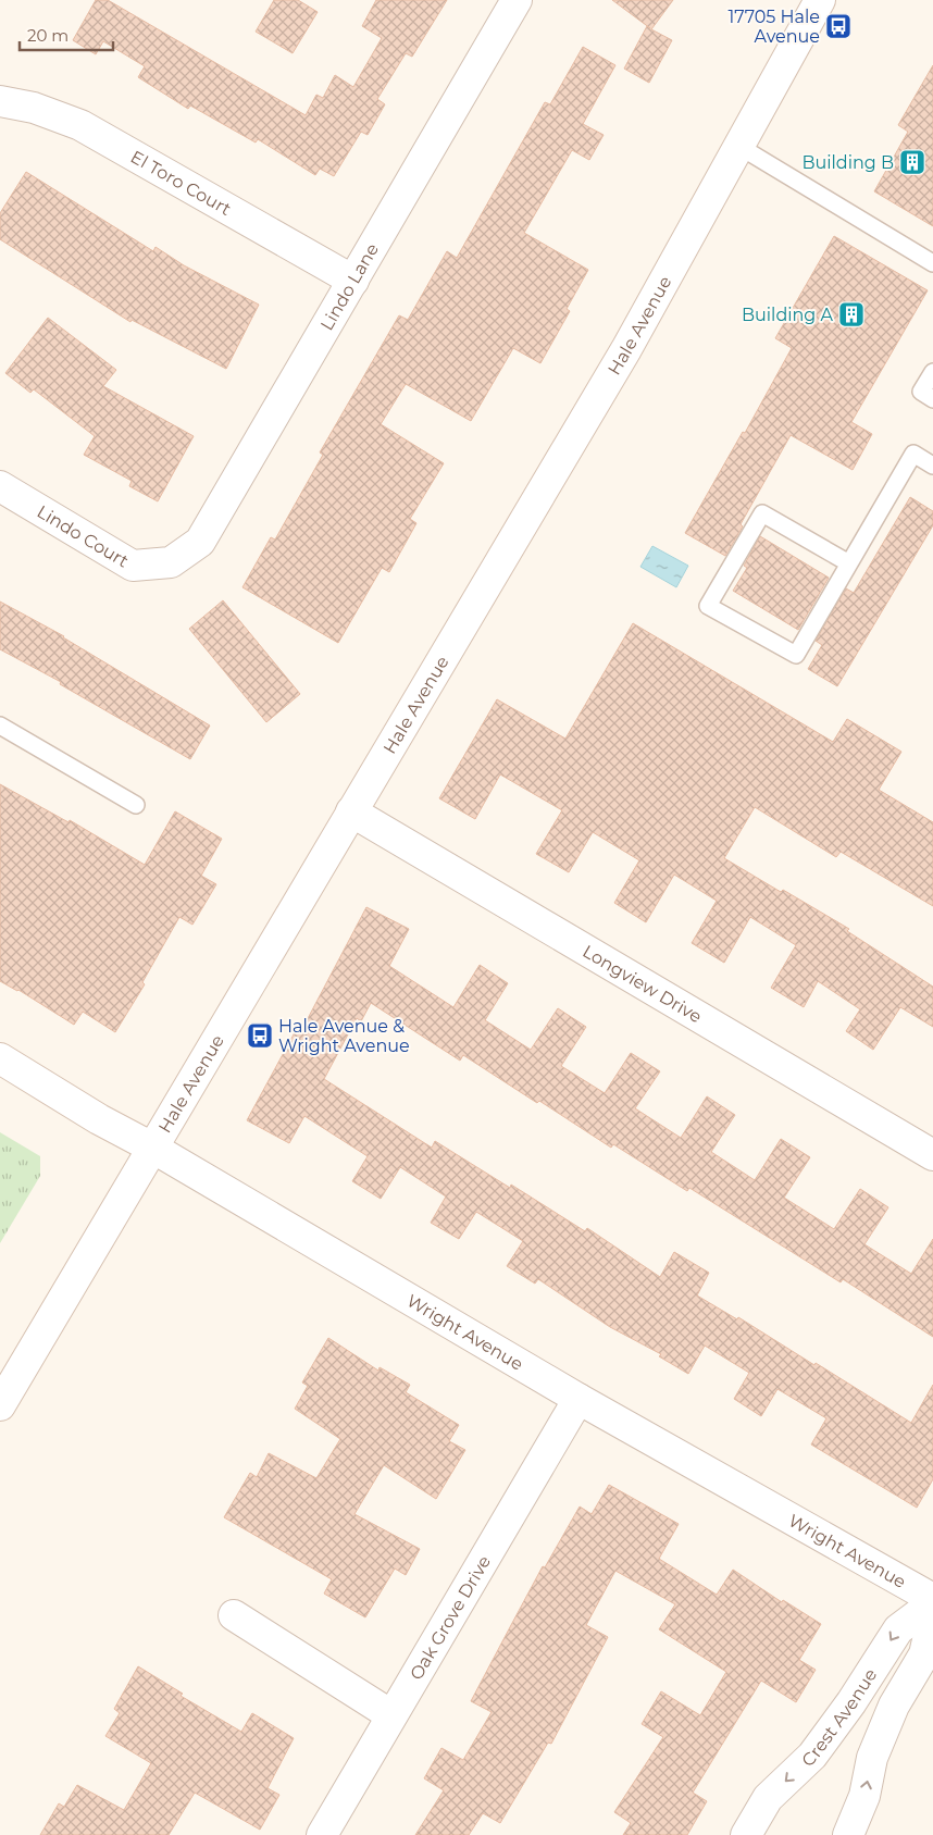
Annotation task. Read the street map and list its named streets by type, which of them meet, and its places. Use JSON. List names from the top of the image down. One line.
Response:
{"streets":{"street":["El Toro Court","Lindo Lane","Hale Avenue","Lindo Court","Longview Drive","Wright Avenue","Oak Grove Drive","Crest Avenue"]},"crossings":[["El Toro Court","Lindo Lane"],["Lindo Lane","Lindo Court"],["Hale Avenue","Longview Drive"],["Hale Avenue","Wright Avenue"],["Wright Avenue","Oak Grove Drive"]],"places":{"bus stop":["17705 Hale Avenue","Hale Avenue & Wright Avenue"],"building":["Building B","Building A"]},"scale_bar":"20 m"}
